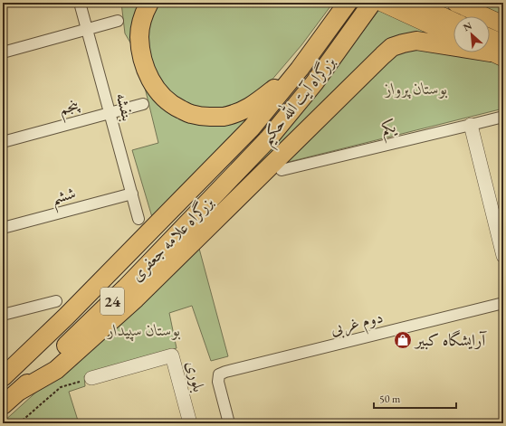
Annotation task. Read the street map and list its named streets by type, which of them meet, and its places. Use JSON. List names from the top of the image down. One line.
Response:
{"streets":{"highway":["بزرگراه آیت الله حکیم","بزرگراه علامه جعفری","24"],"street":["پنجم","بنفشه","یکم","ششم","دوم غربی","بلوری"]},"crossings":[["بزرگراه آیت الله حکیم","بزرگراه علامه جعفری"],["پنجم","بنفشه"],["بنفشه","ششم"]],"parks":["بوستان پرواز","بوستان سپیدار"],"places":{"shop":["آرایشگاه کبیر"]},"scale_bar":"50 m","north":"top left"}
